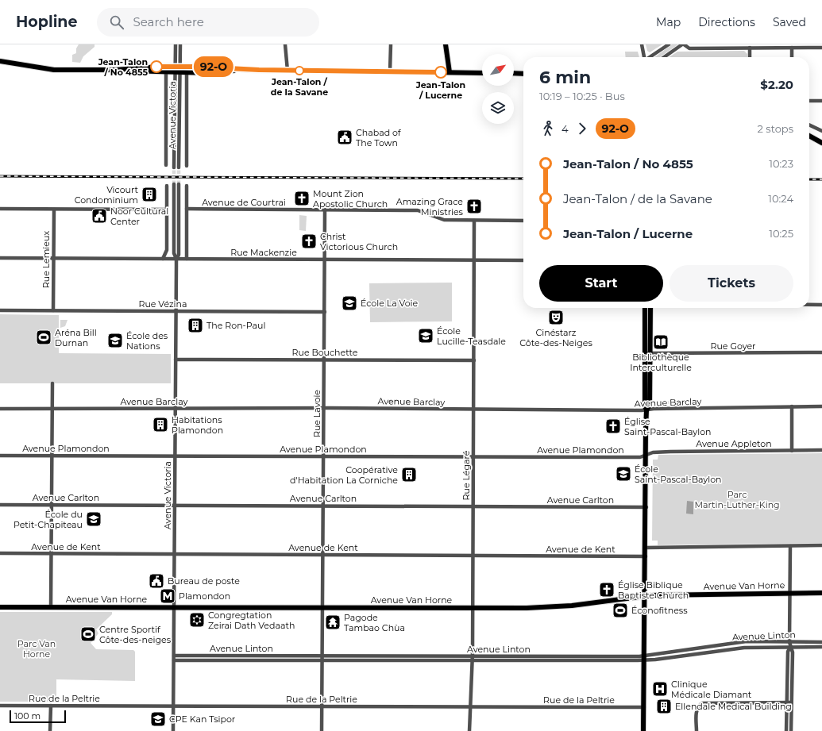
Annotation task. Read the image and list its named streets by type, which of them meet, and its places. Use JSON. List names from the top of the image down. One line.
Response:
{"streets":{"main road":["Avenue Van Horne"],"street":["Avenue Victoria","Avenue de Courtrai","Rue Mackenzie","Rue Lemieux","Rue Vézina","Rue Goyer","Rue Bouchette","Avenue Barclay","Rue Lavoie","Avenue Appleton","Avenue Plamondon","Rue Légaré","Avenue Carlton","Avenue de Kent","Avenue Linton","Rue de la Peltrie"]},"crossings":[["Avenue Victoria","Rue Mackenzie"],["Avenue Victoria","Rue Vézina"],["Avenue Victoria","Rue Bouchette"],["Avenue Victoria","Avenue Barclay"],["Avenue Victoria","Avenue Plamondon"],["Avenue Victoria","Avenue Carlton"],["Avenue Victoria","Avenue de Kent"],["Avenue Victoria","Avenue Van Horne"],["Avenue Victoria","Avenue Linton"],["Avenue Victoria","Rue de la Peltrie"],["Avenue de Courtrai","Rue Lavoie"],["Avenue de Courtrai","Rue Légaré"],["Rue Mackenzie","Rue Lemieux"],["Rue Mackenzie","Rue Lavoie"],["Rue Mackenzie","Rue Légaré"],["Rue Lemieux","Rue Vézina"],["Rue Vézina","Rue Lavoie"],["Rue Bouchette","Rue Lavoie"],["Rue Bouchette","Rue Légaré"],["Avenue Barclay","Rue Lavoie"],["Avenue Barclay","Rue Légaré"],["Rue Lavoie","Avenue Plamondon"],["Rue Lavoie","Avenue Carlton"],["Rue Lavoie","Avenue de Kent"],["Rue Lavoie","Avenue Van Horne"],["Rue Lavoie","Avenue Linton"],["Rue Lavoie","Rue de la Peltrie"],["Avenue Appleton","Avenue Plamondon"],["Avenue Plamondon","Rue Légaré"],["Rue Légaré","Avenue Carlton"],["Rue Légaré","Avenue de Kent"],["Rue Légaré","Avenue Van Horne"],["Rue Légaré","Avenue Linton"],["Rue Légaré","Rue de la Peltrie"]],"parks":["Parc Martin-Luther-King","Parc Van Horne"],"places":{"other":["Jean-Talon / No 4855","Jean-Talon / de la Savane","Jean-Talon / Lucerne"],"public building":["Chabad of The Town","Noor Cultural Center","Bureau de poste"],"building":["Vicourt Condominium","The Ron-Paul","Habitations Plamondon","Coopérative d'Habitation La Corniche","Ellendale Medical Building"],"church":["Mount Zion Apostolic Church","Amazing Grace Ministries","Christ Victorious Church","Église Saint-Pascal-Baylon","Église Biblique Baptiste Church"],"school or university":["École La Voie","École Lucille-Teasdale","École des Nations","École Saint-Pascal-Baylon","École du Petit-Chapiteau","CPE Kan Tsipor"],"theatre":["Cinéstarz Côte-des-Neiges"],"sports":["Aréna Bill Durnan","Éconofitness","Centre Sportif Côte-des-neiges"],"library":["Bibliothèque Interculturelle"],"metro station":["Plamondon"],"synagogue":["Congregtation Zeirai Dath Vedaath"],"temple":["Pagode Tambao Chùa"],"hospital":["Clinique Médicale Diamant"]},"lines":["bus line 92-O"],"scale_bar":"100 m","north":"top right","page":{"header":"Hopline","search":"Search here","nav":["Map","Directions","Saved"],"on_map":"92-O","heading":["6 min","10:19 – 10:25 · Bus","$2.20"],"legs":["4","92-O","2 stops"],"list":[{"name":"Jean-Talon / No 4855","value":"10:23"},{"name":"Jean-Talon / de la Savane","value":"10:24"},{"name":"Jean-Talon / Lucerne","value":"10:25"}],"buttons":["Start","Tickets"],"scale":"100 m"}}
